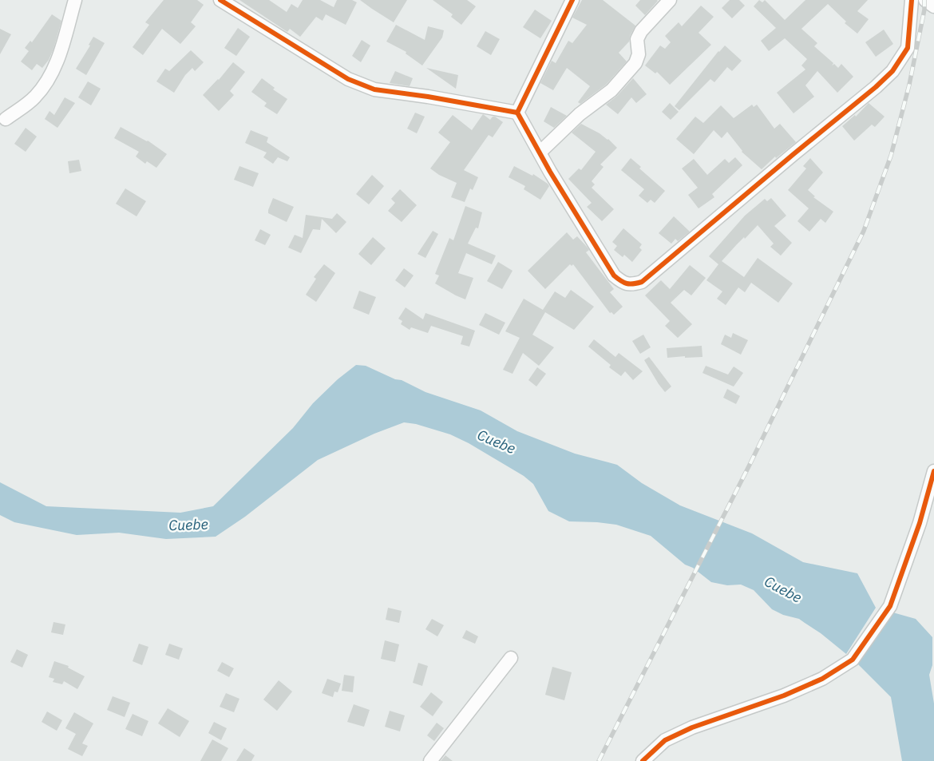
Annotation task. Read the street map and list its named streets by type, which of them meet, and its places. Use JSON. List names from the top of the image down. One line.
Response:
{"water":["Cuebe"]}
